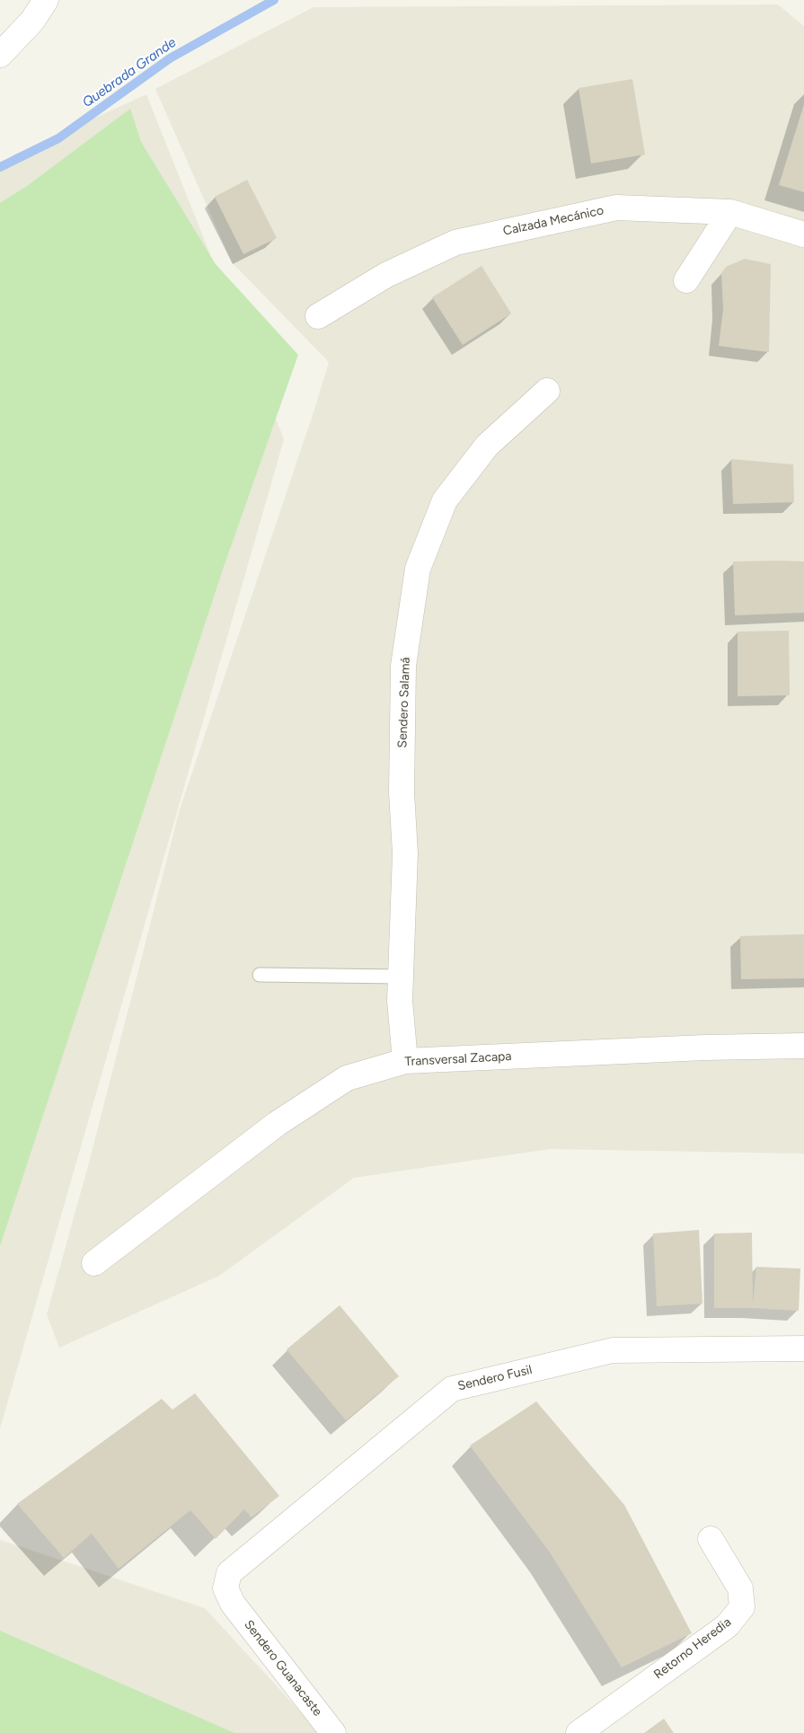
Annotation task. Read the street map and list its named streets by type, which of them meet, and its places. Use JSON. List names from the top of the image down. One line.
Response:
{"streets":{"street":["Calzada Mecánico","Sendero Salamá","Transversal Zacapa","Sendero Fusil","Retorno Heredia","Sendero Guanacaste"]},"crossings":[["Sendero Salamá","Transversal Zacapa"],["Sendero Fusil","Sendero Guanacaste"]],"water":["Quebrada Grande"]}
